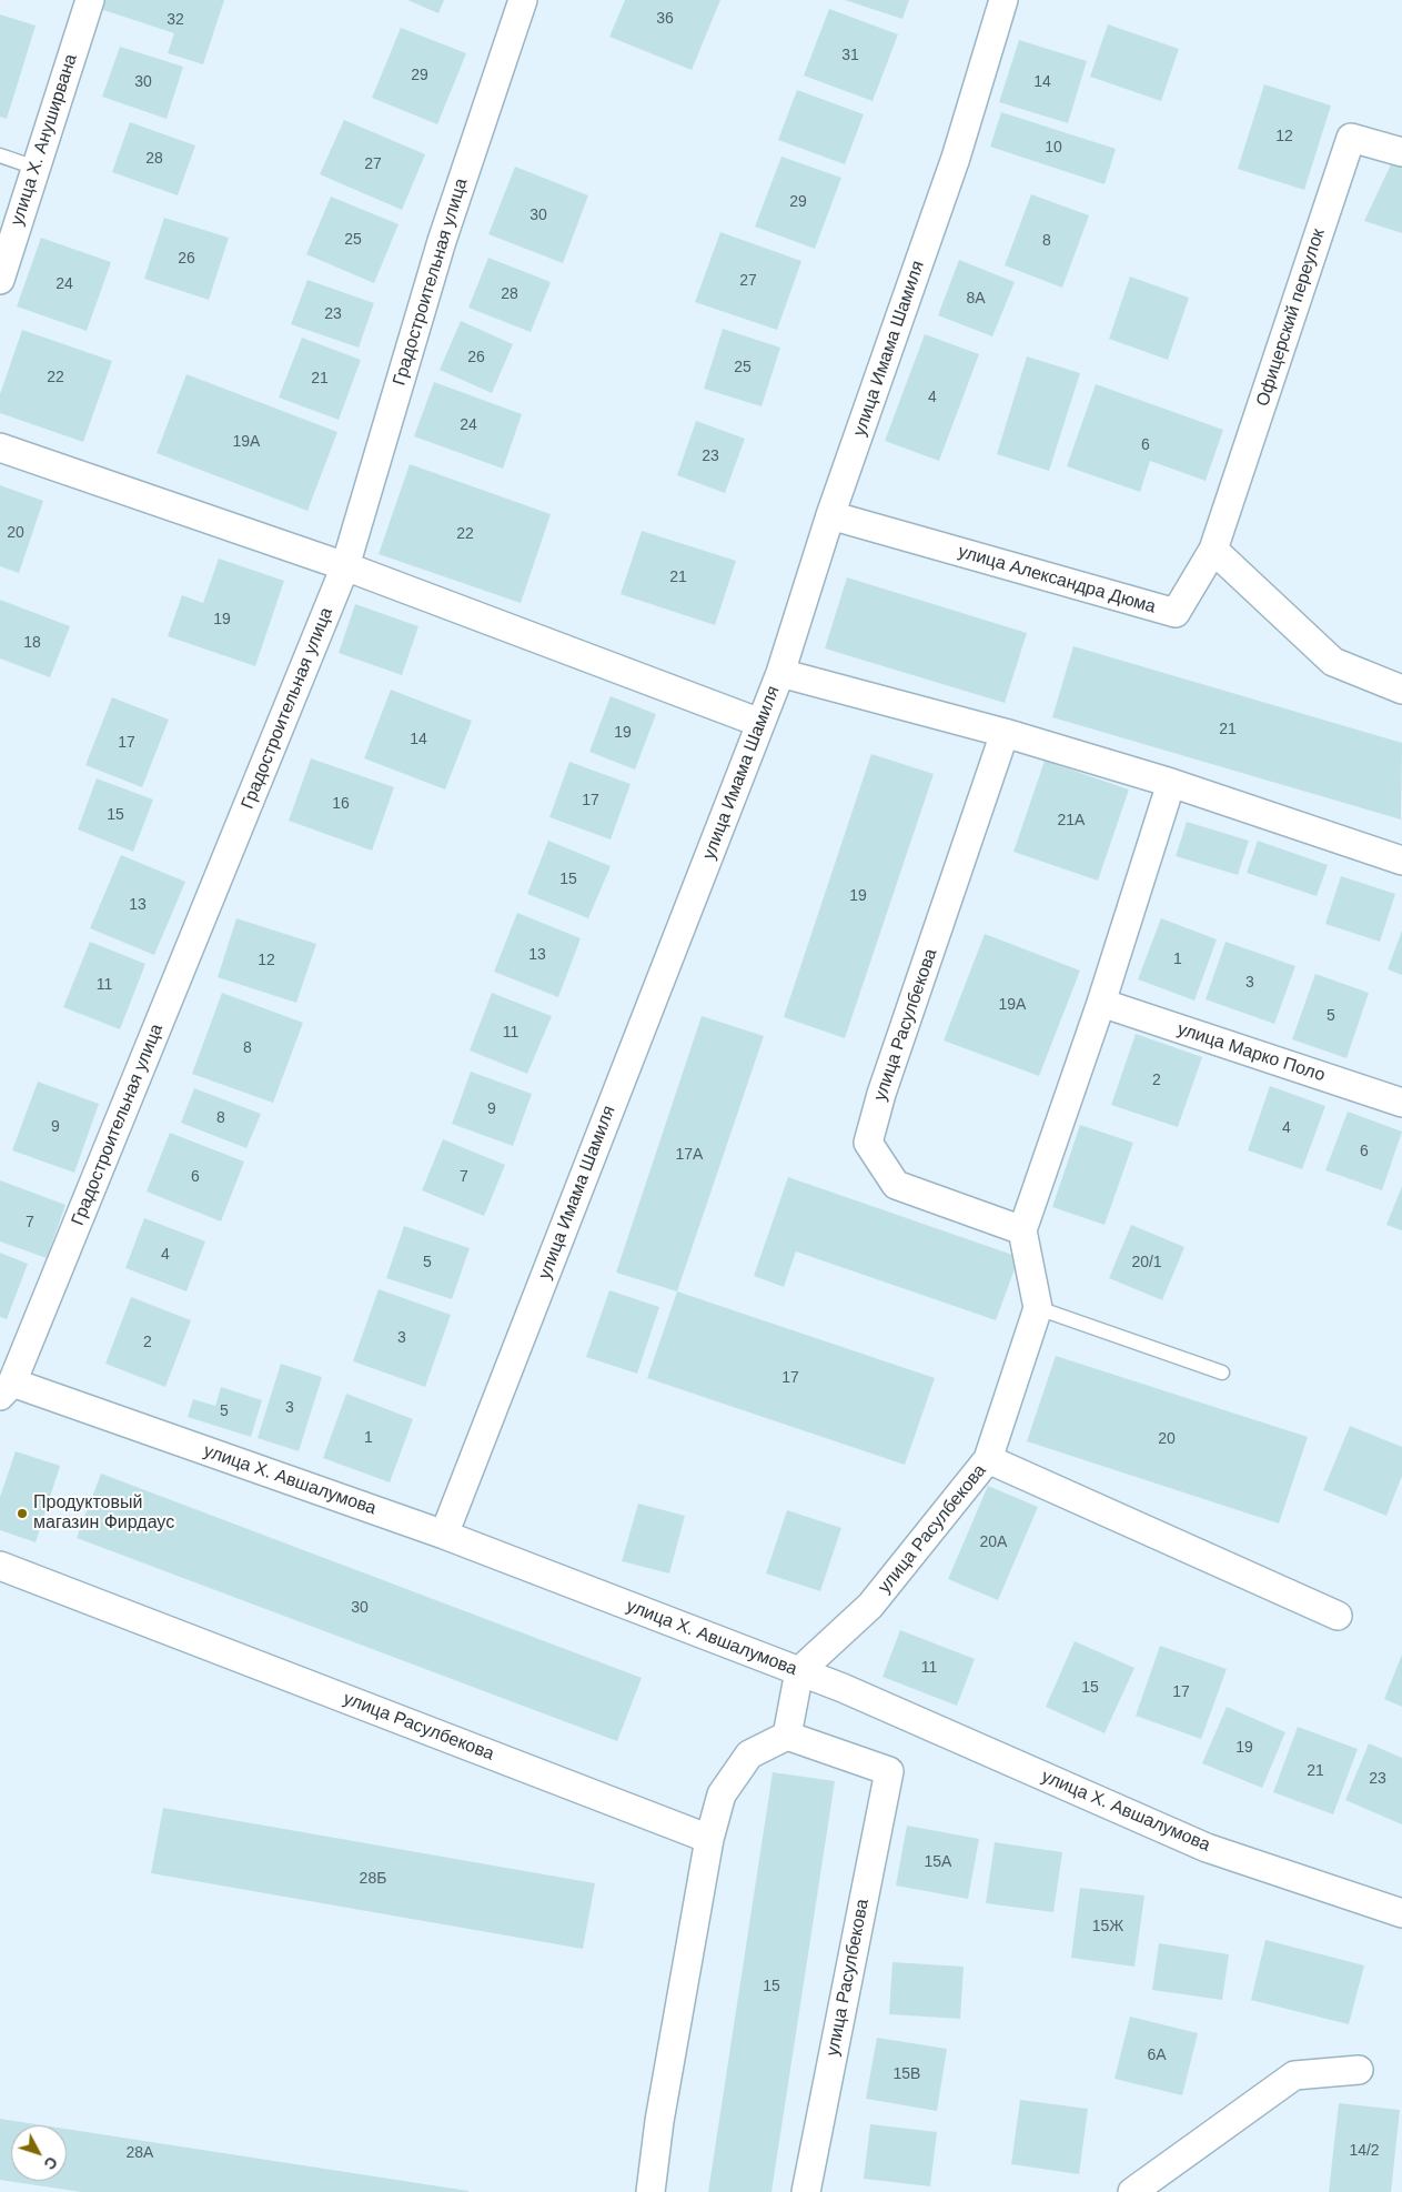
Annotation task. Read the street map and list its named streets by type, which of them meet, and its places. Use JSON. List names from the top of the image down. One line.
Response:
{"streets":{"street":["улица Х. Ануширвана","Градостроительная улица","Офицерский переулок","улица Имама Шамиля","улица Александра Дюма","улица Расулбекова","улица Марко Поло","улица Х. Авшалумова"]},"crossings":[["Градостроительная улица","улица Х. Авшалумова"],["Офицерский переулок","улица Александра Дюма"],["улица Имама Шамиля","улица Александра Дюма"],["улица Имама Шамиля","улица Х. Авшалумова"],["улица Расулбекова","улица Х. Авшалумова"]],"places":["Продуктовый магазин Фирдаус"],"house_numbers":["36","32","31","29","30","14","12","10","28","27","29","30","25","8","26","27","24","28","8А","23","26","25","22","21","4","24","19А","6","23","20","22","21","19","18","21","19","14","17","17","16","15","21А","15","19","13","13","1","12","3","11","19А","5","11","8","2","9","8","9","4","6","17А","6","7","7","4","5","20/1","3","2","17","3","5","1","20","20А","30","11","15","17","19","21","23","15А","28Б","15Ж","15","6А","15В","14/2","28А"],"north":"bottom right"}
